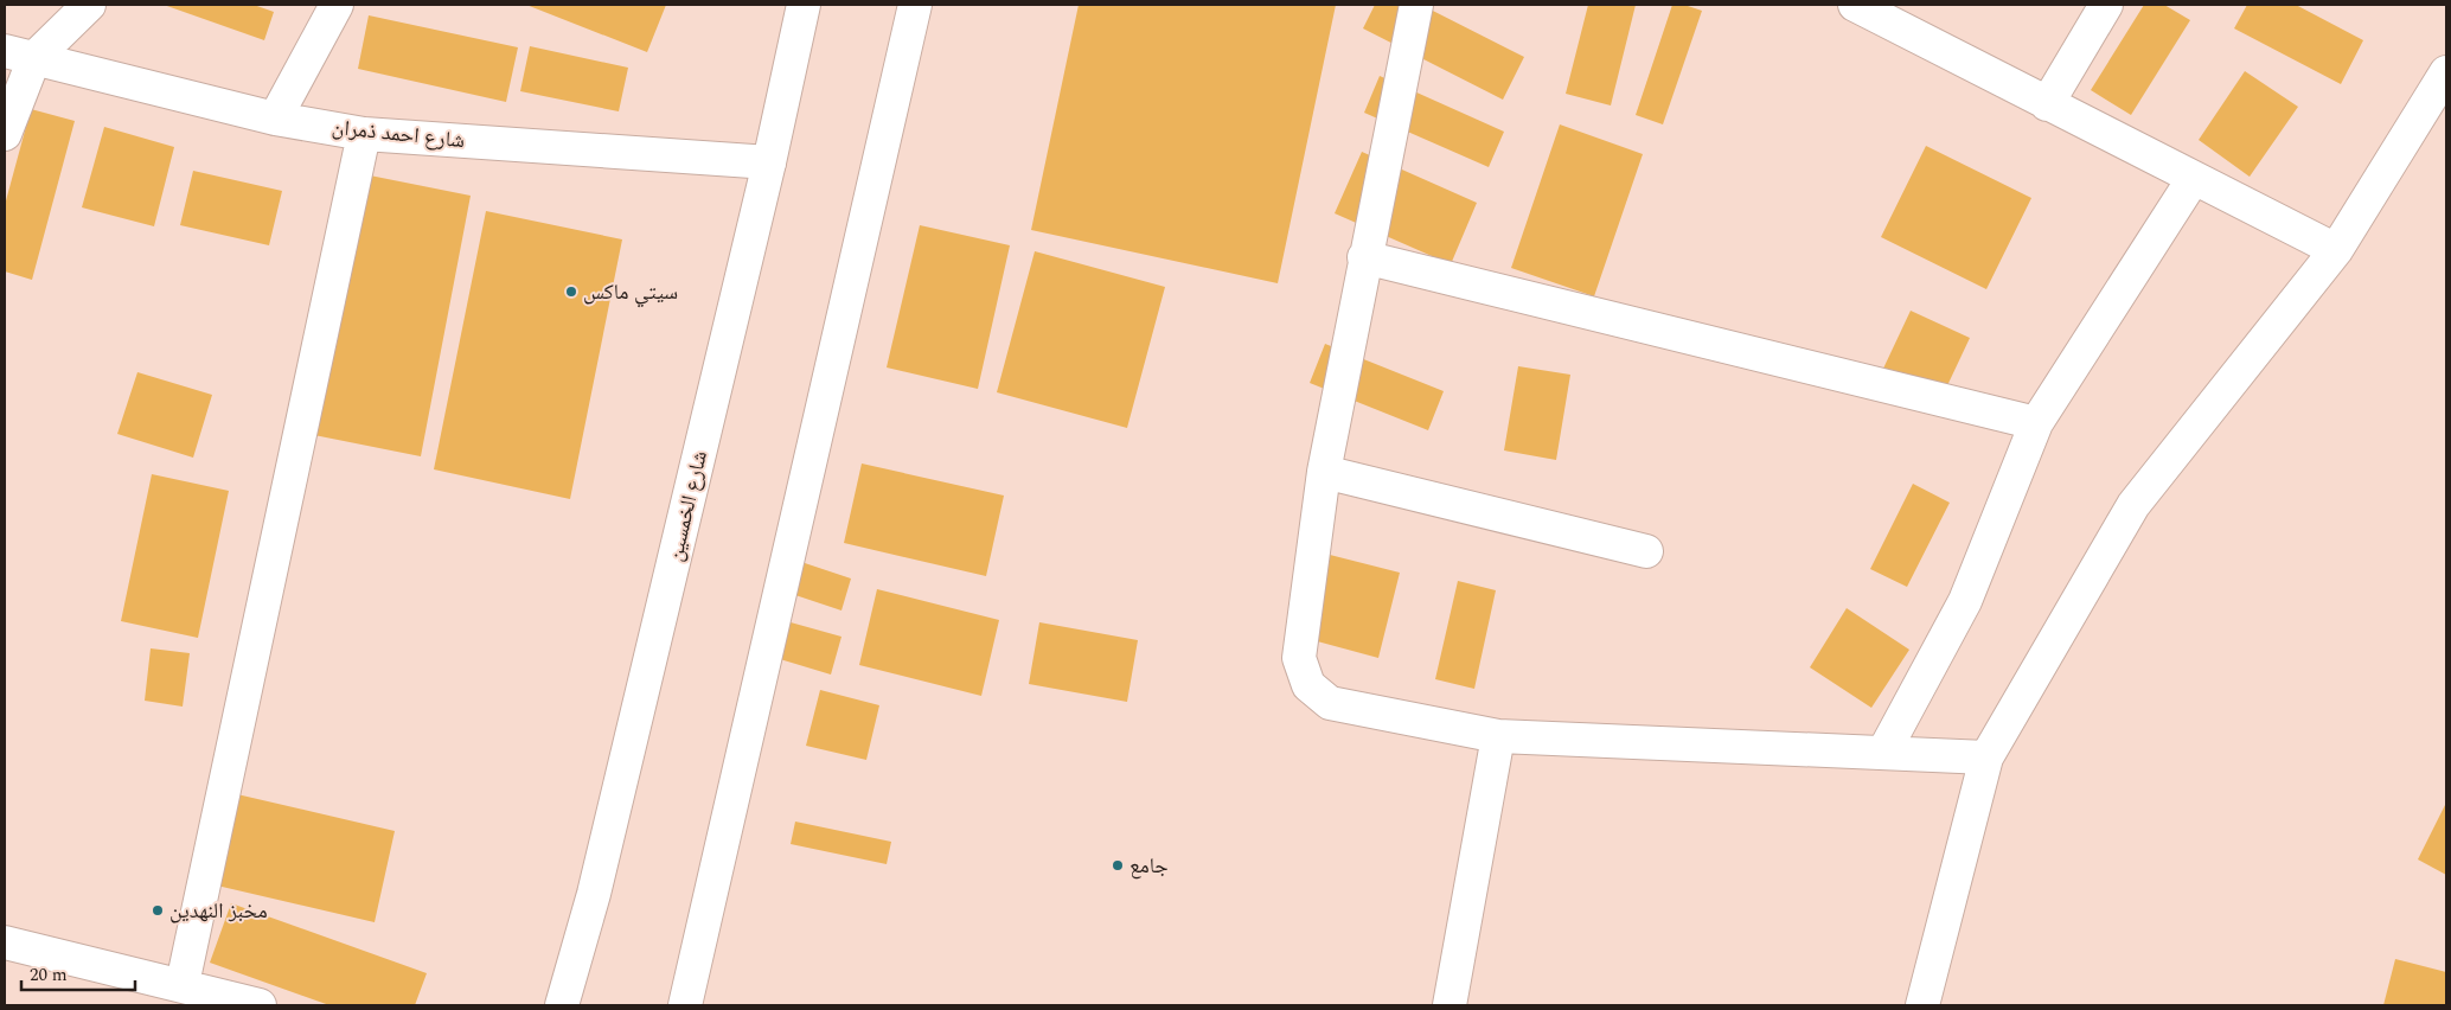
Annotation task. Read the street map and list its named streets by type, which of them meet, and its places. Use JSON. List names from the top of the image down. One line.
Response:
{"streets":{"street":["شارع احمد ذمران","شارع الخمسين"]},"crossings":[["شارع احمد ذمران","شارع الخمسين"]],"places":["سيتي ماكس","جامع","مخبز النهدين"],"scale_bar":"20 m"}
